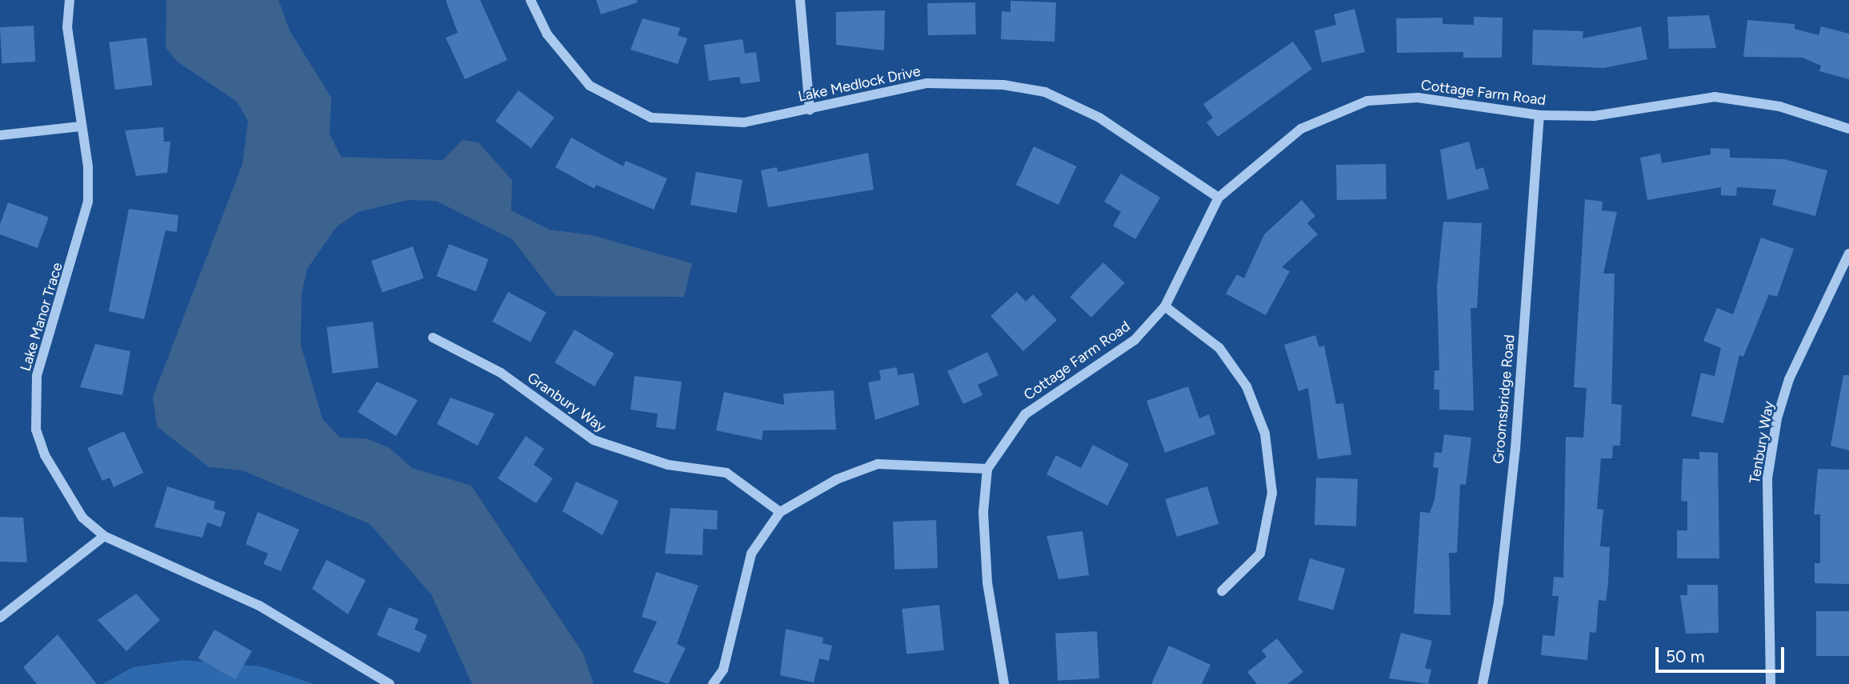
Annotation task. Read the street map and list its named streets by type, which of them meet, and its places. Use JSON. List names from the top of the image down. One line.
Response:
{"streets":{"street":["Lake Medlock Drive","Cottage Farm Road","Lake Manor Trace","Groomsbridge Road","Granbury Way","Tenbury Way"]},"crossings":[["Lake Medlock Drive","Cottage Farm Road"],["Cottage Farm Road","Groomsbridge Road"]],"scale_bar":"50 m"}
